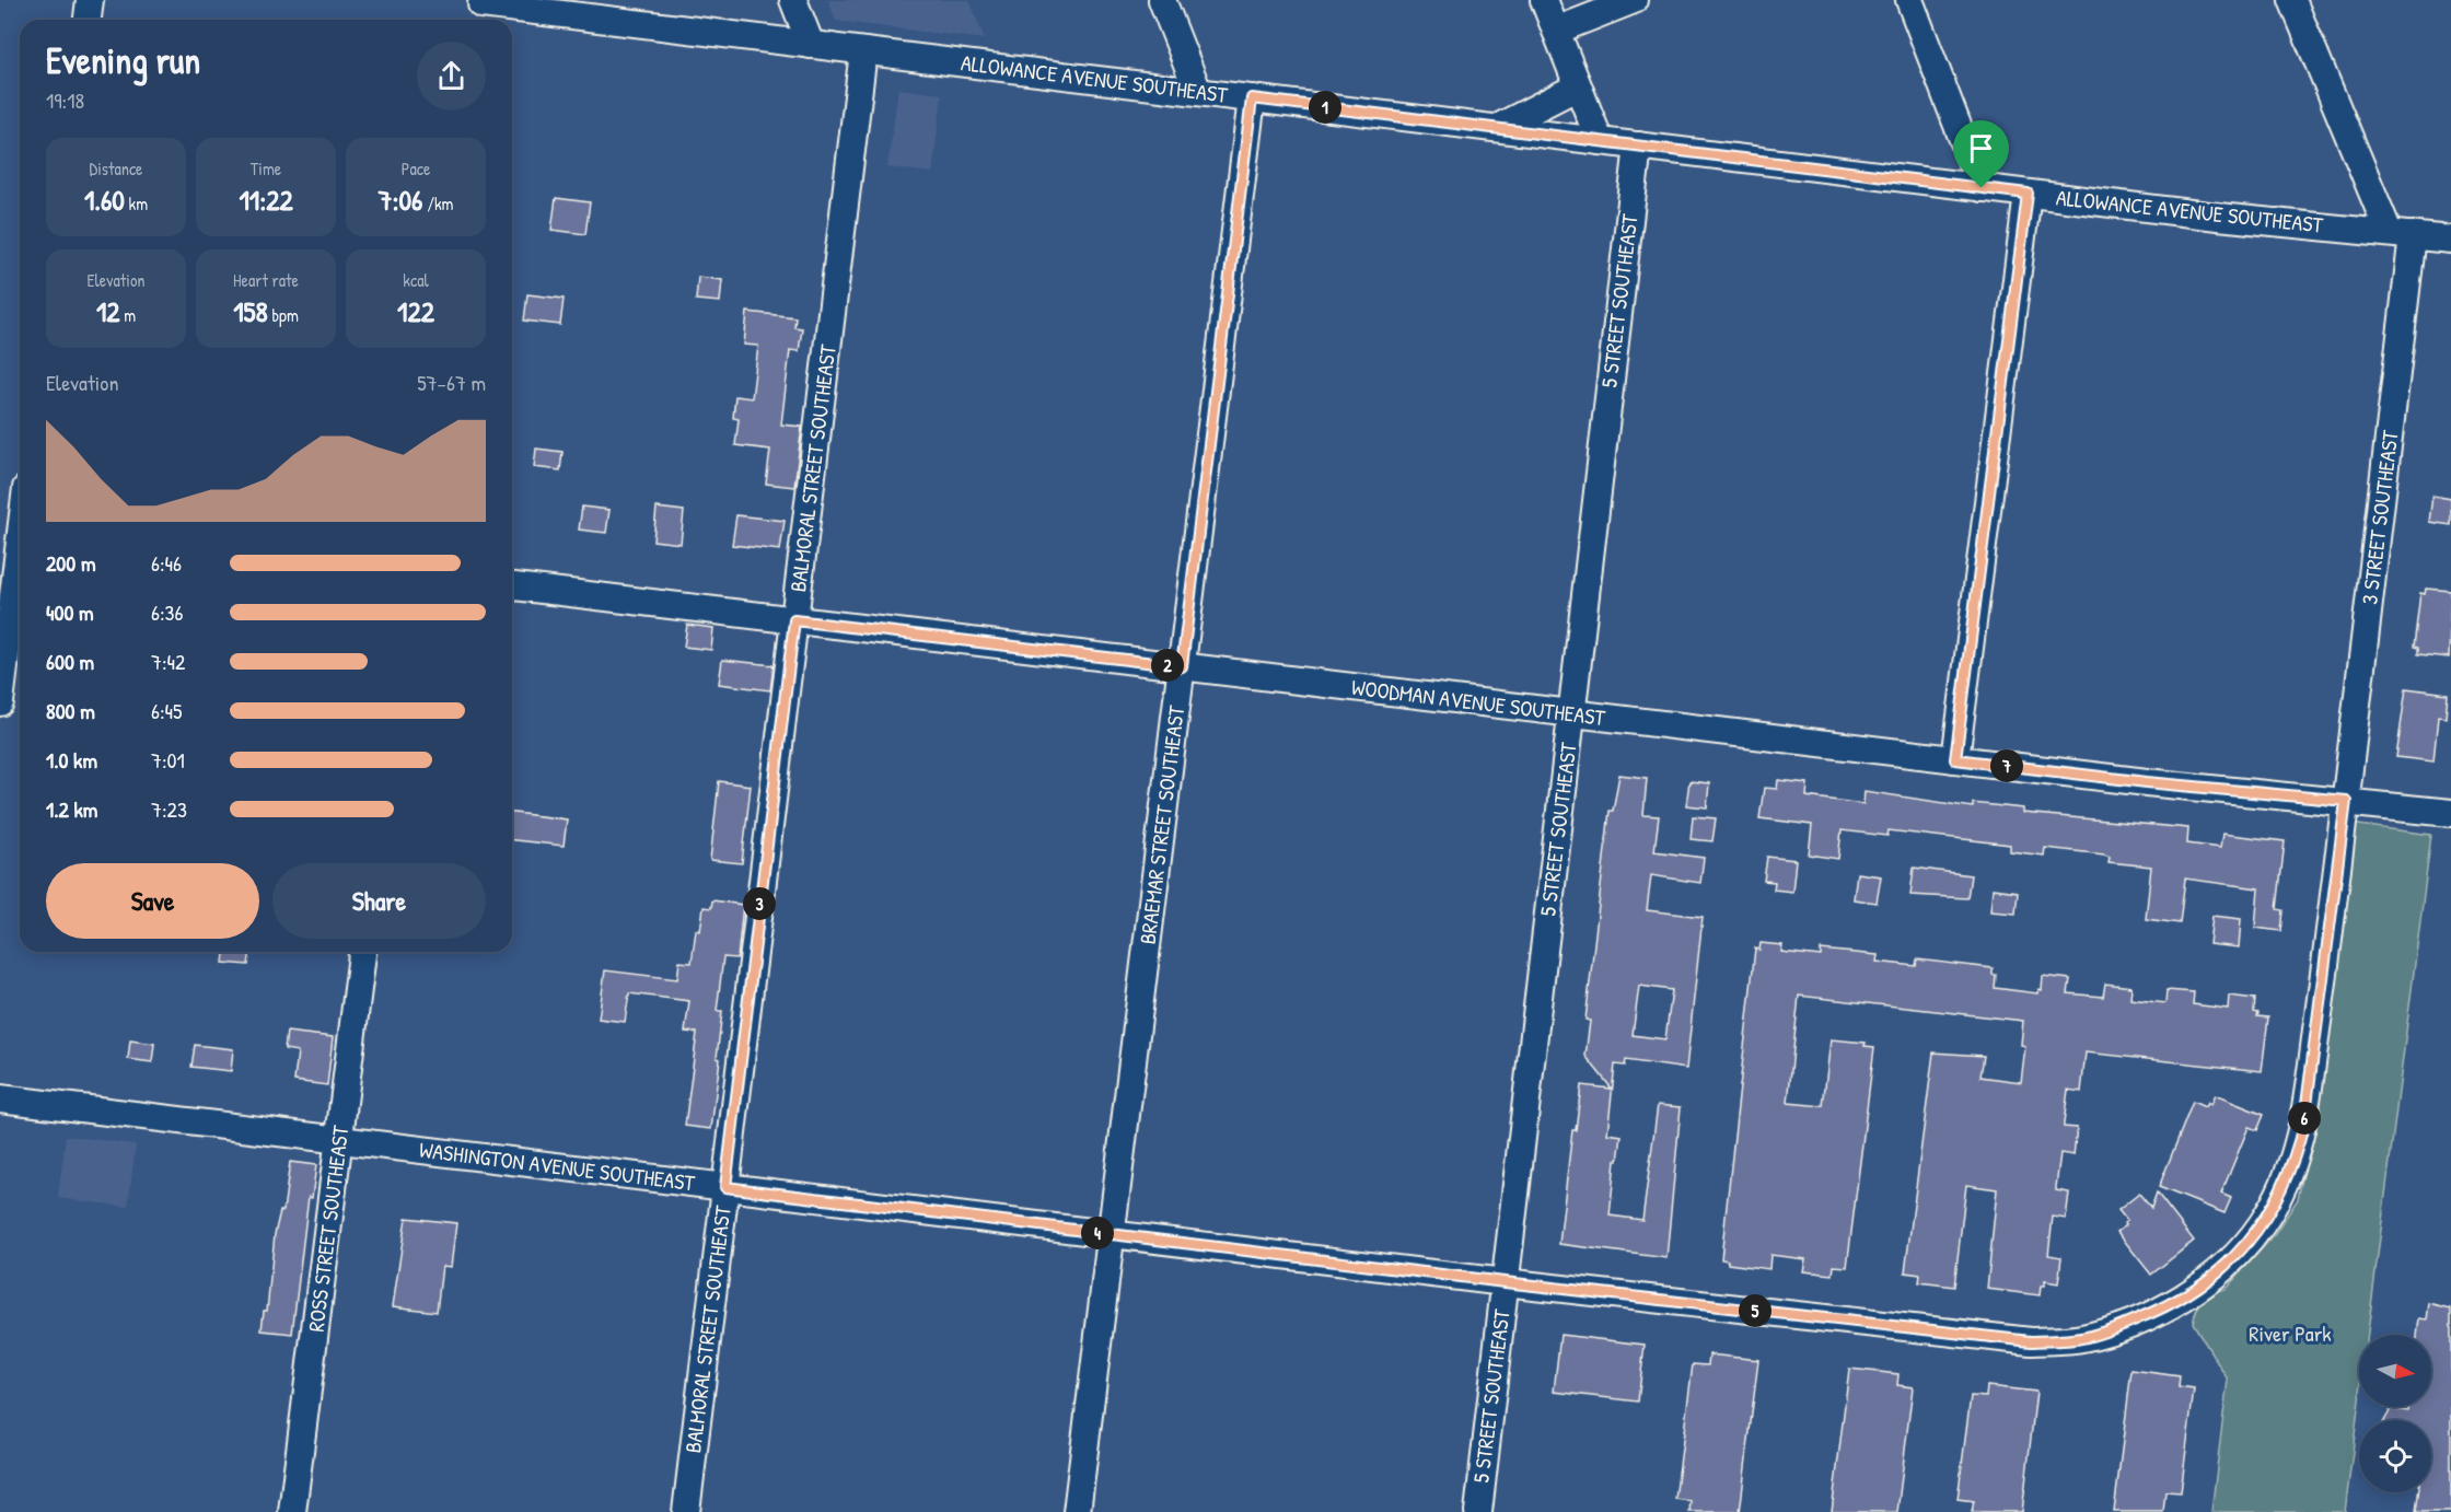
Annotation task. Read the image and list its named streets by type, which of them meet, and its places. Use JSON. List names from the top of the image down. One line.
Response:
{"streets":{"street":["ALLOWANCE AVENUE SOUTHEAST","5 STREET SOUTHEAST","BALMORAL STREET SOUTHEAST","3 STREET SOUTHEAST","WOODMAN AVENUE SOUTHEAST","BRAEMAR STREET SOUTHEAST","WASHINGTON AVENUE SOUTHEAST","ROSS STREET SOUTHEAST"]},"crossings":[["ALLOWANCE AVENUE SOUTHEAST","5 STREET SOUTHEAST"],["ALLOWANCE AVENUE SOUTHEAST","BALMORAL STREET SOUTHEAST"],["ALLOWANCE AVENUE SOUTHEAST","3 STREET SOUTHEAST"],["ALLOWANCE AVENUE SOUTHEAST","BRAEMAR STREET SOUTHEAST"],["5 STREET SOUTHEAST","3 STREET SOUTHEAST"],["5 STREET SOUTHEAST","WOODMAN AVENUE SOUTHEAST"],["5 STREET SOUTHEAST","WASHINGTON AVENUE SOUTHEAST"],["BALMORAL STREET SOUTHEAST","WOODMAN AVENUE SOUTHEAST"],["BALMORAL STREET SOUTHEAST","WASHINGTON AVENUE SOUTHEAST"],["3 STREET SOUTHEAST","WOODMAN AVENUE SOUTHEAST"],["3 STREET SOUTHEAST","WASHINGTON AVENUE SOUTHEAST"],["WOODMAN AVENUE SOUTHEAST","BRAEMAR STREET SOUTHEAST"],["BRAEMAR STREET SOUTHEAST","WASHINGTON AVENUE SOUTHEAST"],["WASHINGTON AVENUE SOUTHEAST","ROSS STREET SOUTHEAST"]],"parks":["River Park"],"north":"right","page":{"heading":["Evening run","19:18"],"pins":["1","2","7","3","6","4","5"],"stats":[["Distance","1.60 km"],["Time","11:22"],["Pace","7:06 /km"],["Elevation","12 m"],["Heart rate","158 bpm"],["kcal","122"]],"chart":["Elevation","57–67 m"],"list":[{"name":"200 m","note":"6:46"},{"name":"400 m","note":"6:36"},{"name":"600 m","note":"7:42"},{"name":"800 m","note":"6:45"},{"name":"1.0 km","note":"7:01"},{"name":"1.2 km","note":"7:23"}],"buttons":["Save","Share"]}}
